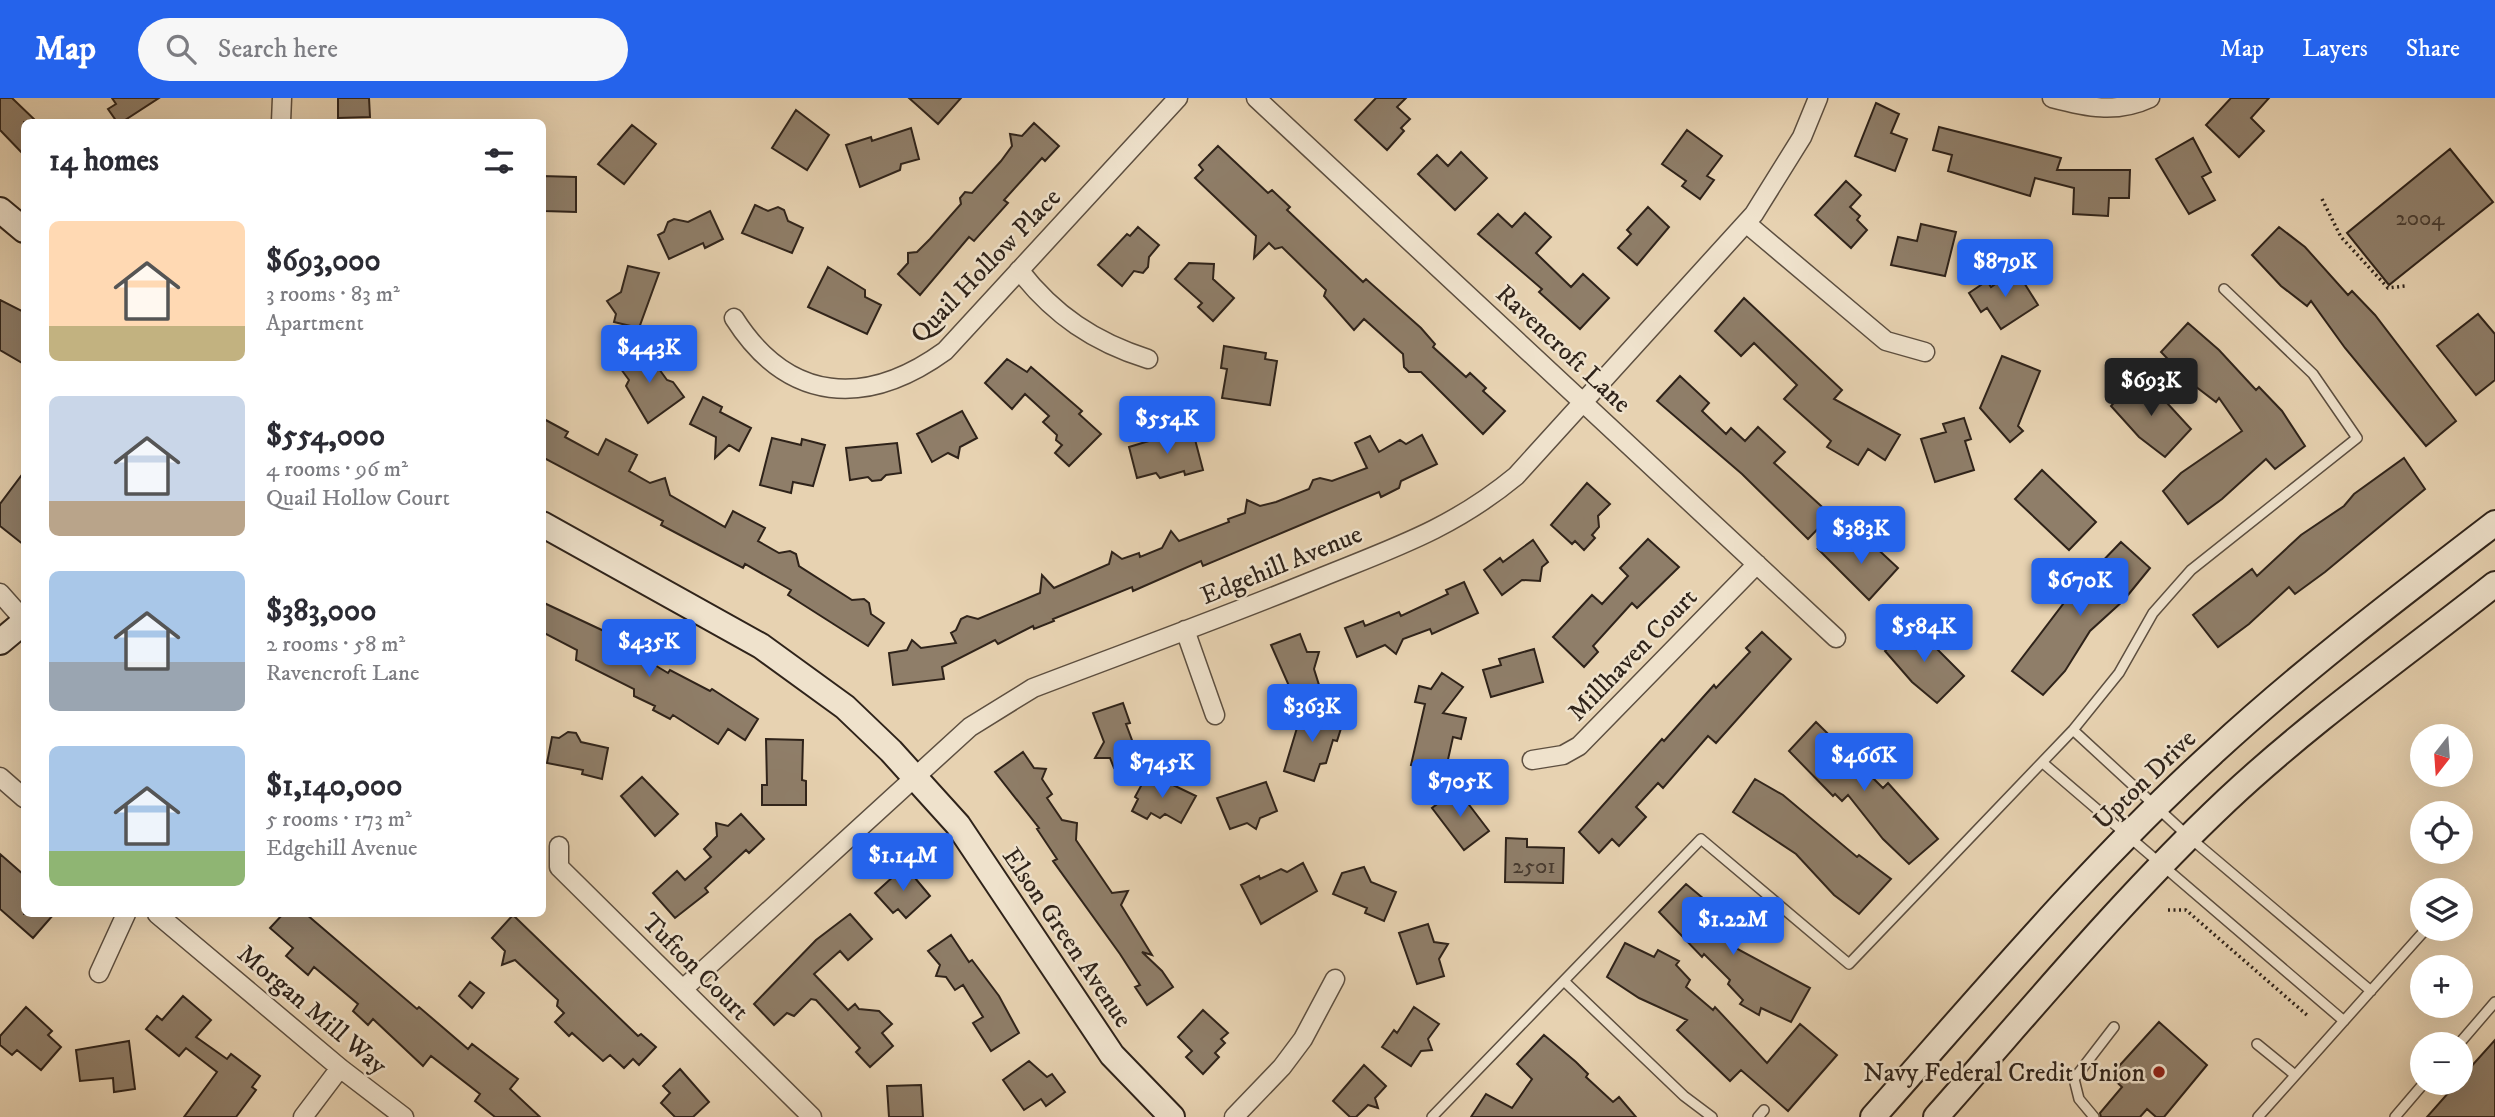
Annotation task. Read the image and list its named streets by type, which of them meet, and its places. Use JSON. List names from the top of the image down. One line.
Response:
{"streets":{"main road":["Upton Drive","Elson Green Avenue"],"street":["Quail Hollow Place","Ravencroft Lane","Edgehill Avenue","Millhaven Court","Tufton Court","Morgan Mill Way"]},"crossings":[["Ravencroft Lane","Edgehill Avenue"],["Ravencroft Lane","Millhaven Court"],["Edgehill Avenue","Elson Green Avenue"],["Edgehill Avenue","Tufton Court"]],"places":["Navy Federal Credit Union"],"house_numbers":["2004","2501"],"north":"bottom","page":{"header":"Map","search":"Search here","nav":["Map","Layers","Share"],"heading":"14 homes","list":[{"name":"$693,000","note":"3 rooms · 83 m² · Apartment"},{"name":"$554,000","note":"4 rooms · 96 m² · Quail Hollow Court"},{"name":"$383,000","note":"2 rooms · 58 m² · Ravencroft Lane"},{"name":"$1,140,000","note":"5 rooms · 173 m² · Edgehill Avenue"}],"price":["$879K","$443K","$693K","$554K","$383K","$670K","$584K","$435K","$363K","$466K","$745K","$705K","$1.14M","$1.22M"],"map_buttons":["+","−"]}}
